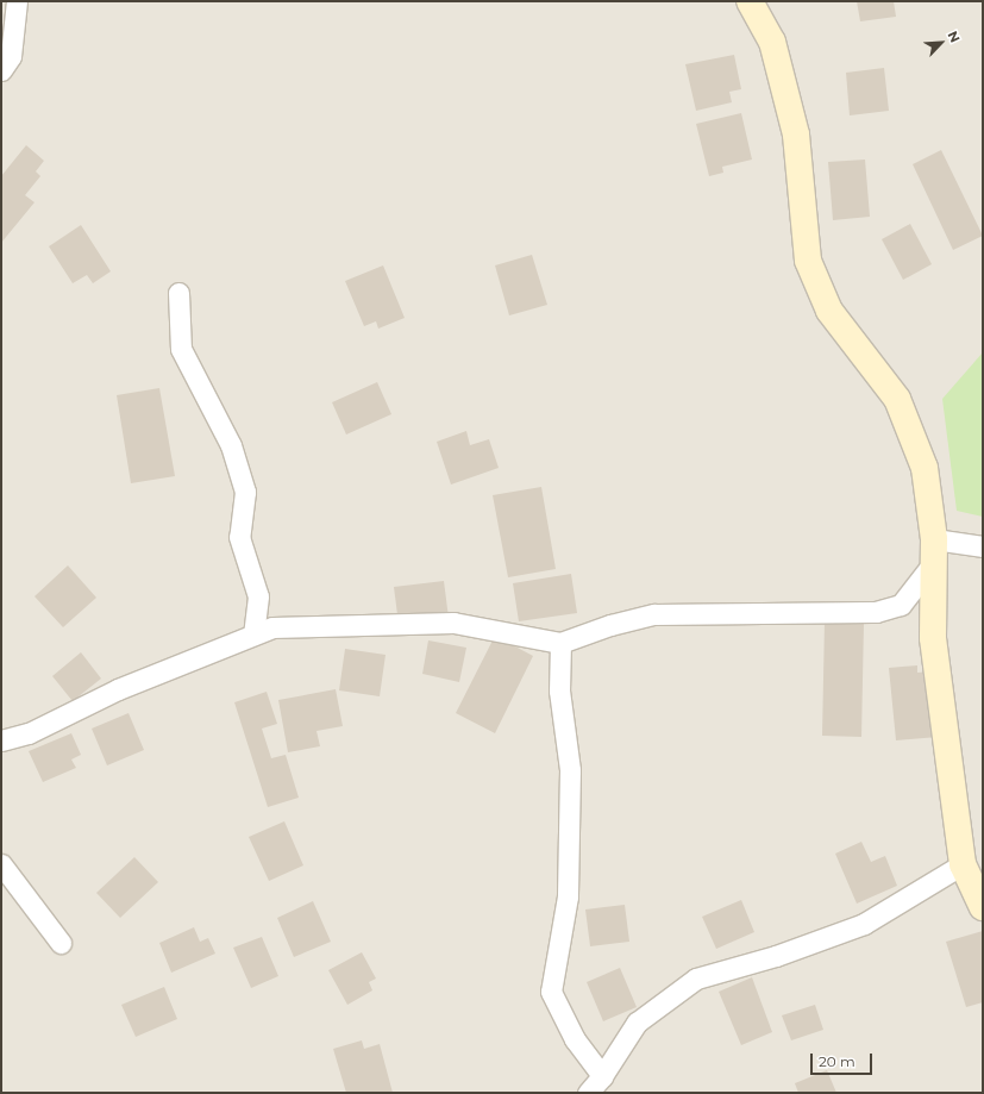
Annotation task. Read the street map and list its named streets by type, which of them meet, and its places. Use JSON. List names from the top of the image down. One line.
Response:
{"scale_bar":"20 m","north":"top right"}
